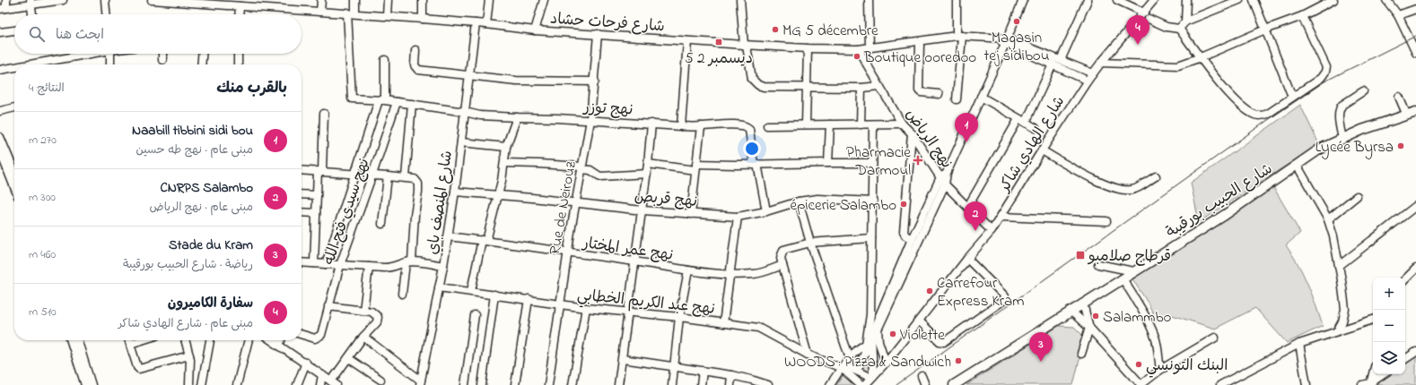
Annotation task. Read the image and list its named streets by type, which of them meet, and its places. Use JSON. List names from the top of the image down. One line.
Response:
{"streets":{"main road":["شارع الحبيب بورقيبة"],"street":["شارع فرحات حشاد","نهج توزر","نهج الرياض","شارع الهادي شاكر","نهج قربص","شارع المنصف باي","Rue de Neirouz","نهج سيدي فتح الله","نهج عمر المختار","نهج عبد الكريم الخطابي"]},"crossings":[["شارع فرحات حشاد","نهج توزر"],["شارع فرحات حشاد","نهج الرياض"],["شارع فرحات حشاد","شارع الهادي شاكر"],["شارع فرحات حشاد","شارع المنصف باي"],["شارع فرحات حشاد","Rue de Neirouz"],["نهج توزر","شارع المنصف باي"],["نهج توزر","Rue de Neirouz"],["نهج توزر","نهج سيدي فتح الله"],["نهج الرياض","شارع الهادي شاكر"],["شارع الهادي شاكر","نهج عبد الكريم الخطابي"],["نهج قربص","شارع المنصف باي"],["نهج قربص","Rue de Neirouz"],["شارع المنصف باي","نهج عمر المختار"],["شارع المنصف باي","نهج عبد الكريم الخطابي"],["Rue de Neirouz","نهج عمر المختار"],["Rue de Neirouz","نهج عبد الكريم الخطابي"]],"places":{"other":["Magasin tej sidibou","MG 5 décembre","Boutique ooredoo","Lycée Byrsa","épicerie Salambo","Carrefour Express Kram","Salammbo","Violette","WOODS : Pizza & Sandwich","البنك التونسي"],"transit":["5 ديسمبر 2","قرطاج صلامبو"],"health":["Pharmacie Darmoul"]},"page":{"search":"ابحث هنا","pins":["4","1","2","3"],"heading":["بالقرب منك","النتائج: 4"],"list":[{"mark":"1","name":"Naabill tibbini sidi bou","note":"مبنى عام · نهج طه حسين","value":"270 m"},{"mark":"2","name":"CNRPS Salambo","note":"مبنى عام · نهج الرياض","value":"300 m"},{"mark":"3","name":"Stade du Kram","note":"رياضة · شارع الحبيب بورقيبة","value":"460 m"},{"mark":"4","name":"سفارة الكاميرون","note":"مبنى عام · شارع الهادي شاكر","value":"510 m"}],"map_buttons":["+","−"]}}
